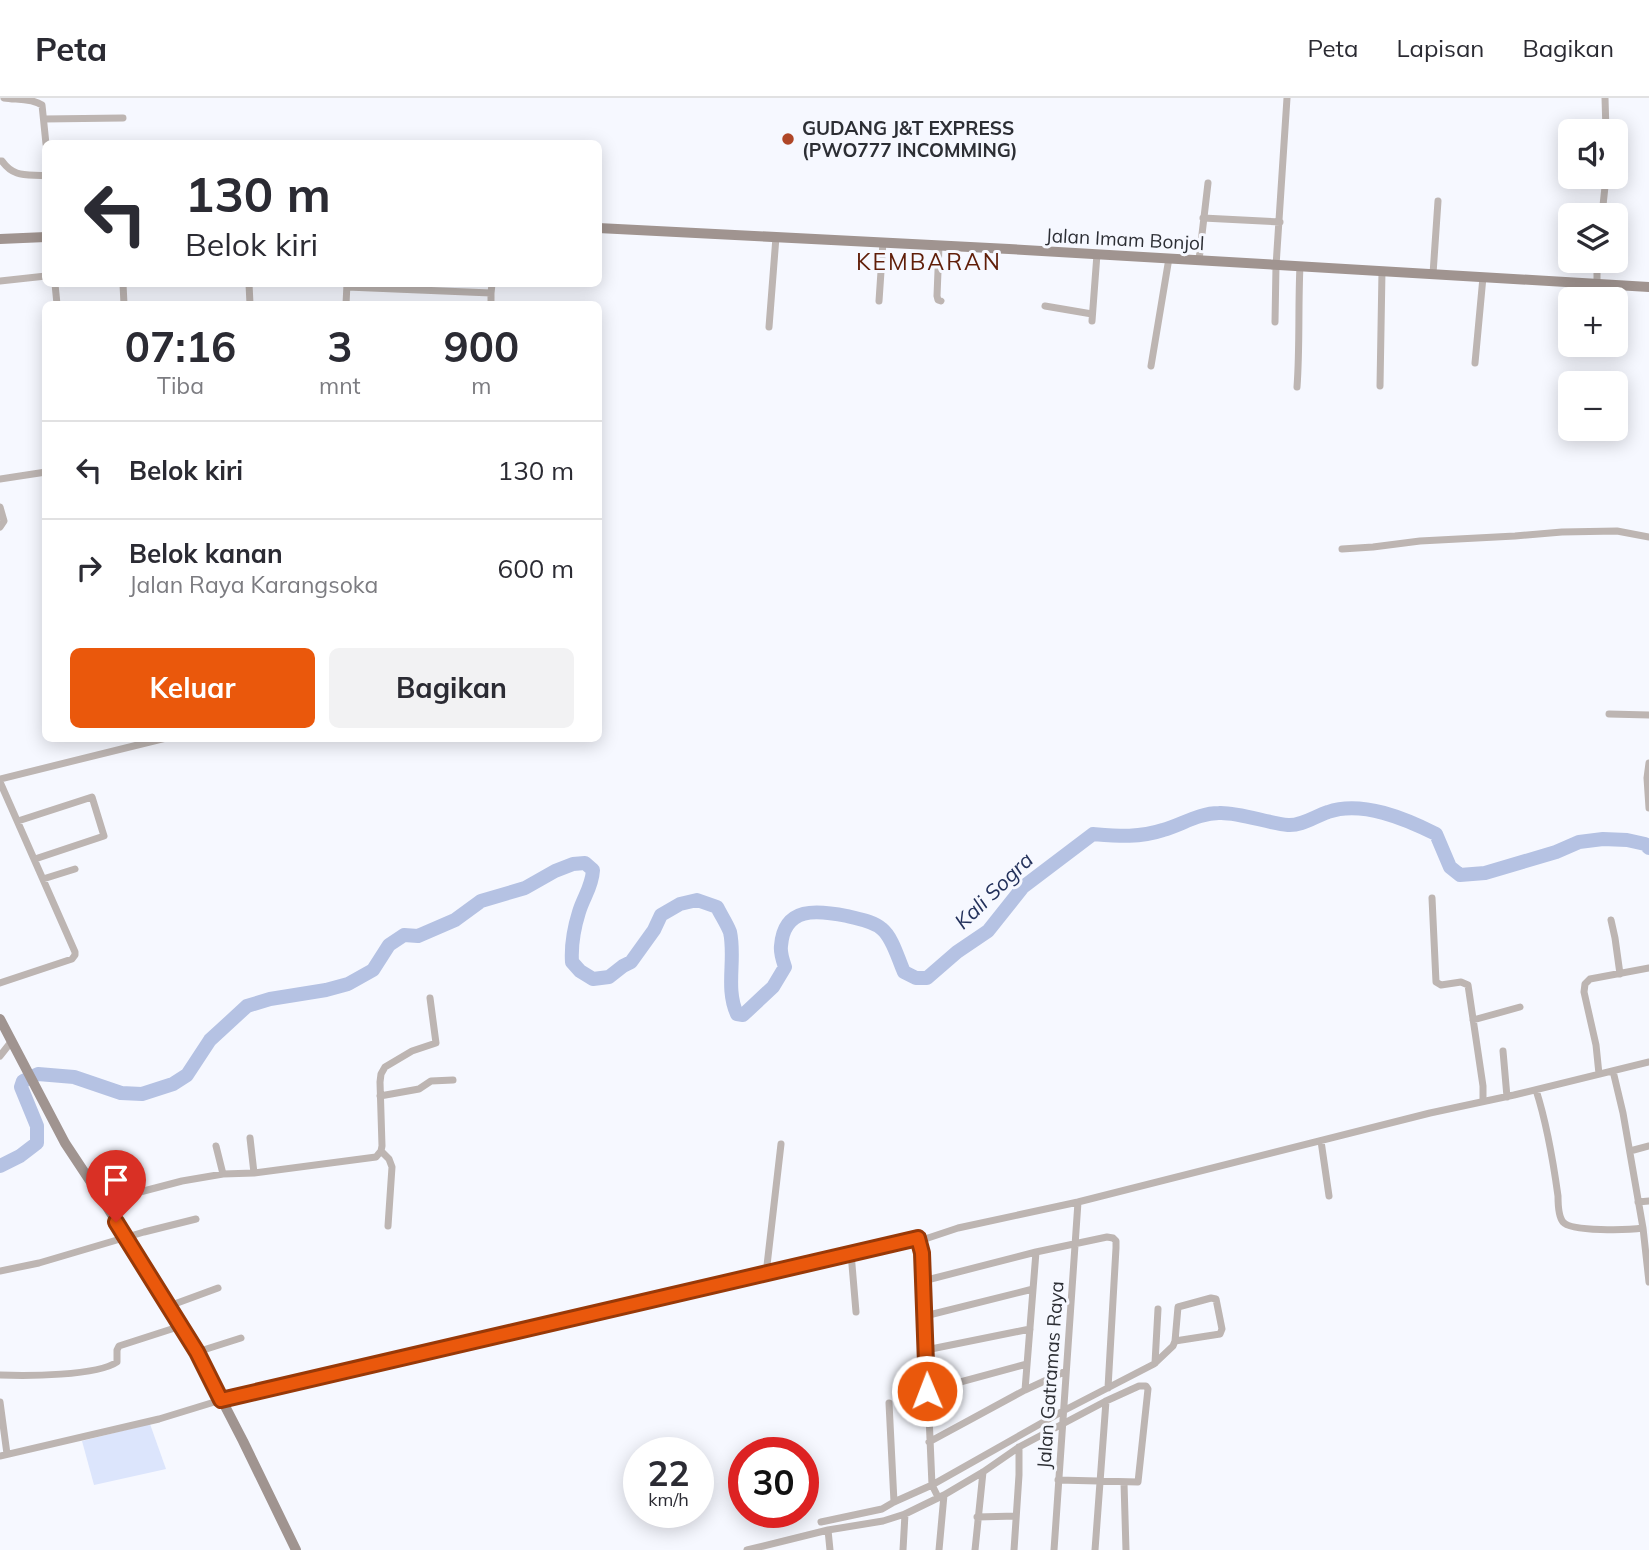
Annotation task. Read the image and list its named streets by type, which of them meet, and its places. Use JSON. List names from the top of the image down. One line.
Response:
{"streets":{"main road":["Jalan Imam Bonjol"],"street":["Jalan Gatramas Raya"]},"districts":["KEMBARAN"],"water":["Kali Sogra"],"places":["GUDANG J&T EXPRESS (PWO777 INCOMMING)"],"page":{"header":"Peta","nav":["Peta","Lapisan","Bagikan"],"map_buttons":["+","−"],"turn":["130 m","Belok kiri"],"eta":["07:16","Tiba","3","mnt","900","m"],"list":[{"name":"Belok kiri","value":"130 m"},{"name":"Belok kanan","note":"Jalan Raya Karangsoka","value":"600 m"}],"buttons":["Keluar","Bagikan"],"speed":"22 km/h","limit":"30"}}
